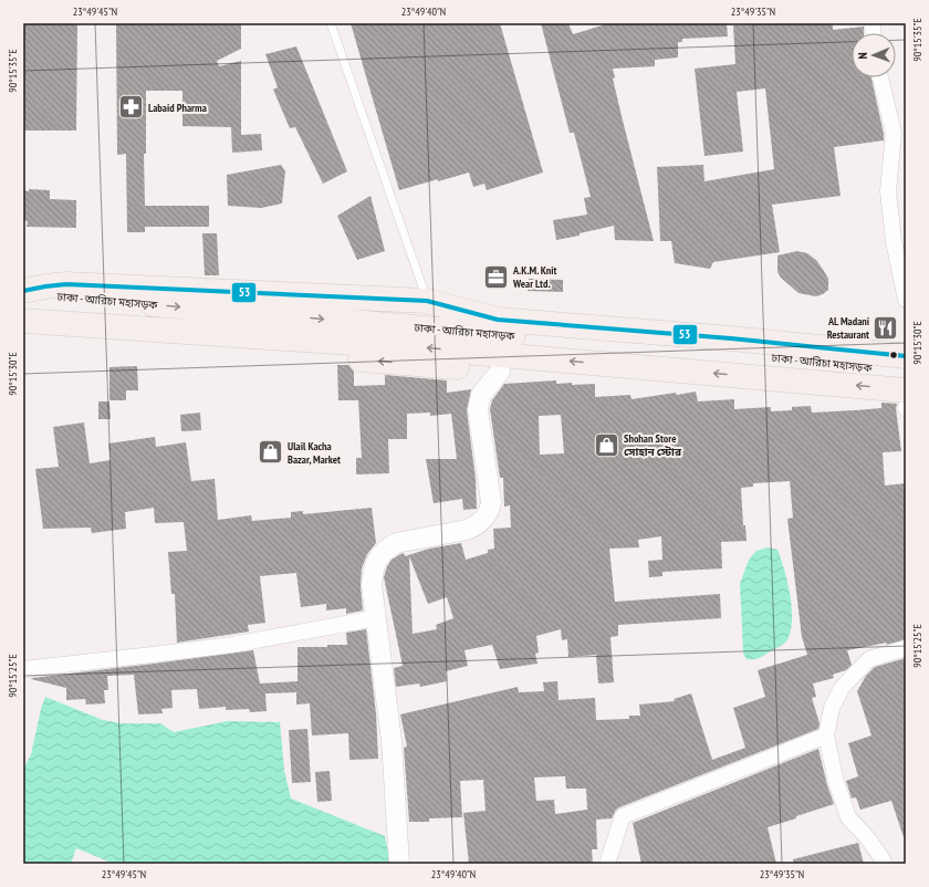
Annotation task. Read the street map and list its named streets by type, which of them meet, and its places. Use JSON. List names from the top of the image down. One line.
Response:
{"streets":{"highway":["ঢাকা - আরিচা মহাসড়ক"]},"places":{"pharmacy":["Labaid Pharma"],"office":["A.K.M. Knit Wear Ltd."],"restaurant":["AL Madani Restaurant"],"shop":["Shohan Store সোহান স্টোর","Ulail Kacha Bazar, Market"]},"lines":["transit line 53"],"north":"left","coordinates":["23°49'45\"N","23°49'40\"N","23°49'35\"N","90°15'35\"E","90°15'30\"E","90°15'25\"E"]}
